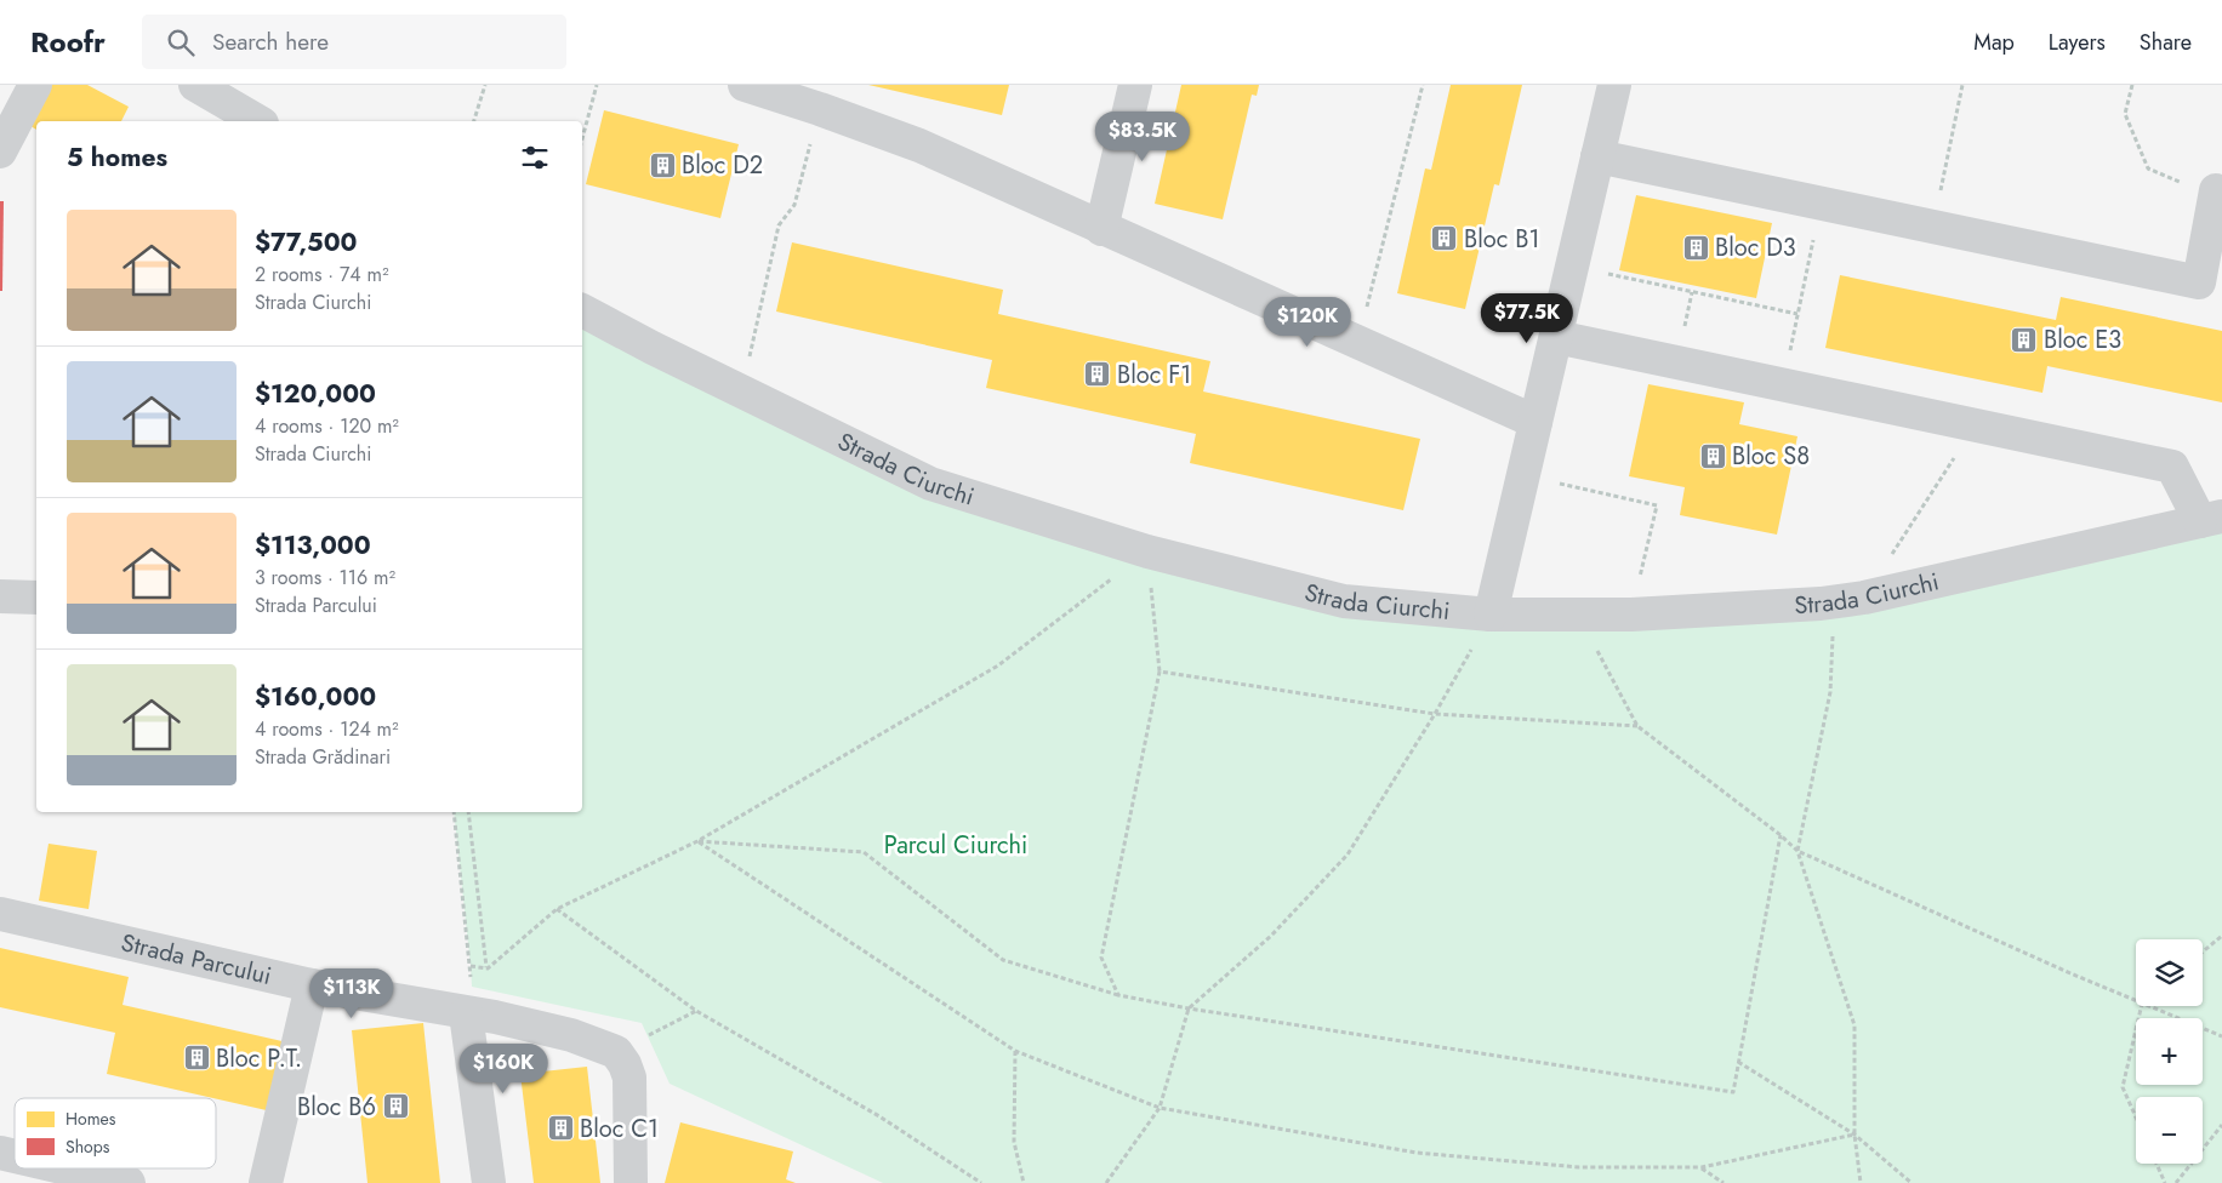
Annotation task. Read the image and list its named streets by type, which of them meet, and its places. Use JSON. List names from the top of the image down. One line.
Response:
{"streets":{"street":["Strada Ciurchi","Strada Parcului"]},"parks":["Parcul Ciurchi"],"places":{"building":["Bloc D2","Bloc B1","Bloc D3","Bloc E3","Bloc F1","Bloc S8","Bloc P.T.","Bloc B6","Bloc C1"]},"legend":["Homes","Shops"],"page":{"header":"Roofr","search":"Search here","nav":["Map","Layers","Share"],"price":["$83.5K","$77.5K","$120K","$113K","$160K"],"heading":"5 homes","list":[{"name":"$77,500","note":"2 rooms · 74 m² · Strada Ciurchi"},{"name":"$120,000","note":"4 rooms · 120 m² · Strada Ciurchi"},{"name":"$113,000","note":"3 rooms · 116 m² · Strada Parcului"},{"name":"$160,000","note":"4 rooms · 124 m² · Strada Grădinari"}],"map_buttons":["+","−"]}}
